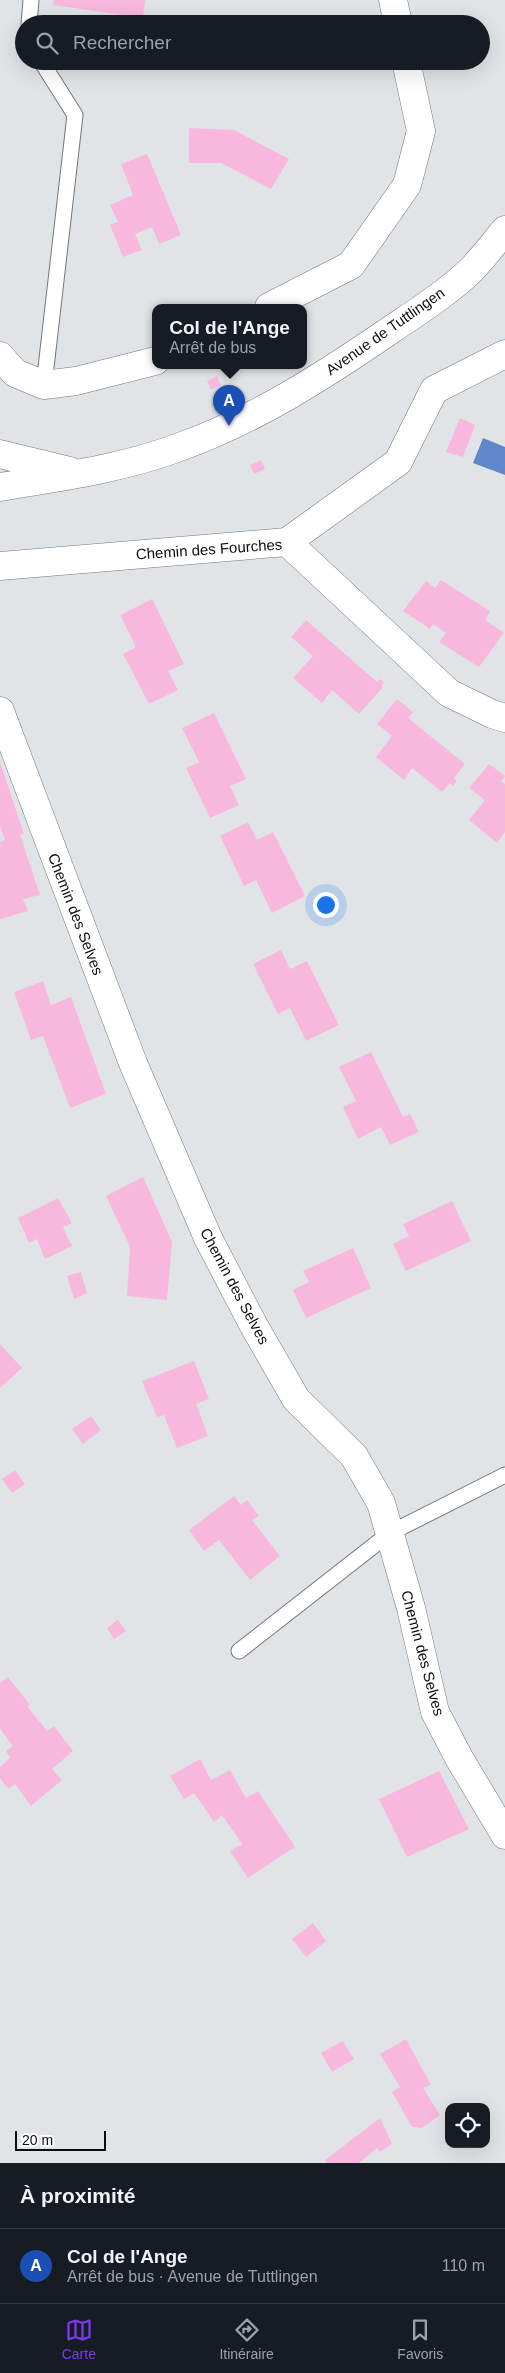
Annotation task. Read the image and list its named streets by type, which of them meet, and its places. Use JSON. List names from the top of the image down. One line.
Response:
{"streets":{"street":["Avenue de Tuttlingen","Chemin des Fourches","Chemin des Selves"]},"scale_bar":"20 m","page":{"search":"Rechercher","popup":["Col de l'Ange","Arrêt de bus"],"pins":"A","scale":"20 m","heading":"À proximité","list":[{"mark":"A","name":"Col de l'Ange","note":"Arrêt de bus · Avenue de Tuttlingen","value":"110 m"}],"nav":["Carte","Itinéraire","Favoris"]}}
